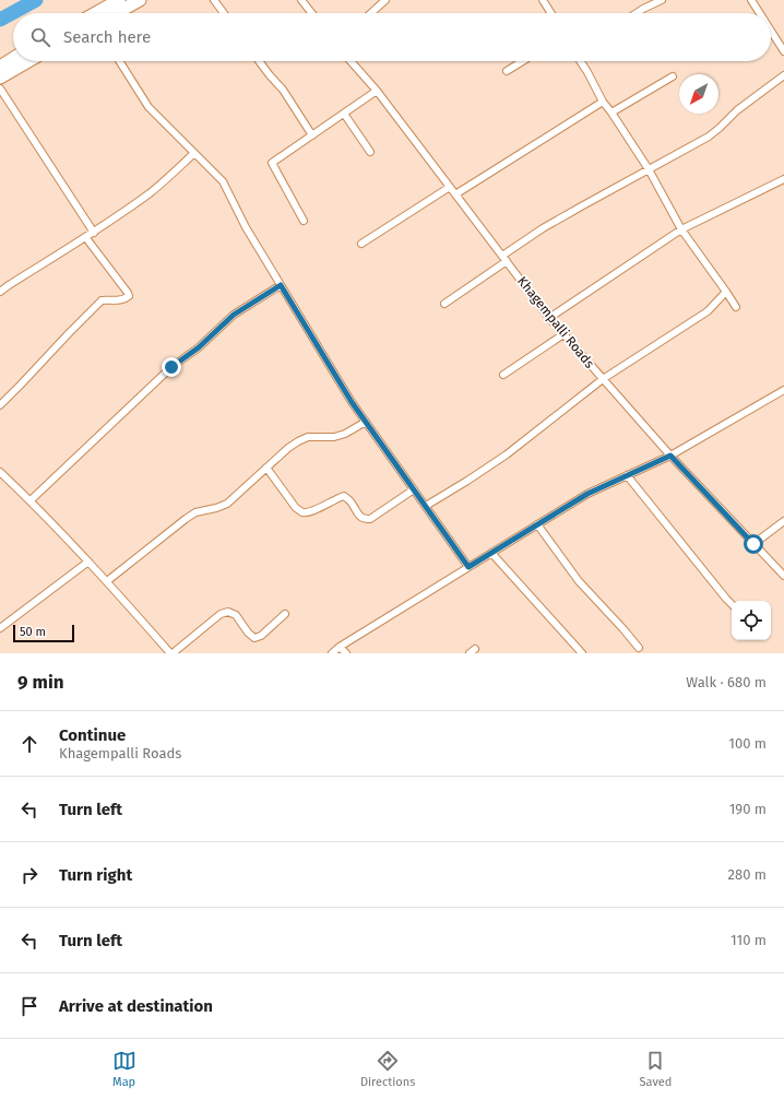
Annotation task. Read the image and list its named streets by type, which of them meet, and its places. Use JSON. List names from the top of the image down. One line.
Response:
{"streets":{"street":["Khagempalli Roads"]},"scale_bar":"50 m","north":"bottom left","page":{"search":"Search here","scale":"50 m","heading":["9 min","Walk · 680 m"],"list":[["Continue","Khagempalli Roads","100 m"],["Turn left","190 m"],["Turn right","280 m"],["Turn left","110 m"],"Arrive at destination"],"nav":["Map","Directions","Saved"]}}
